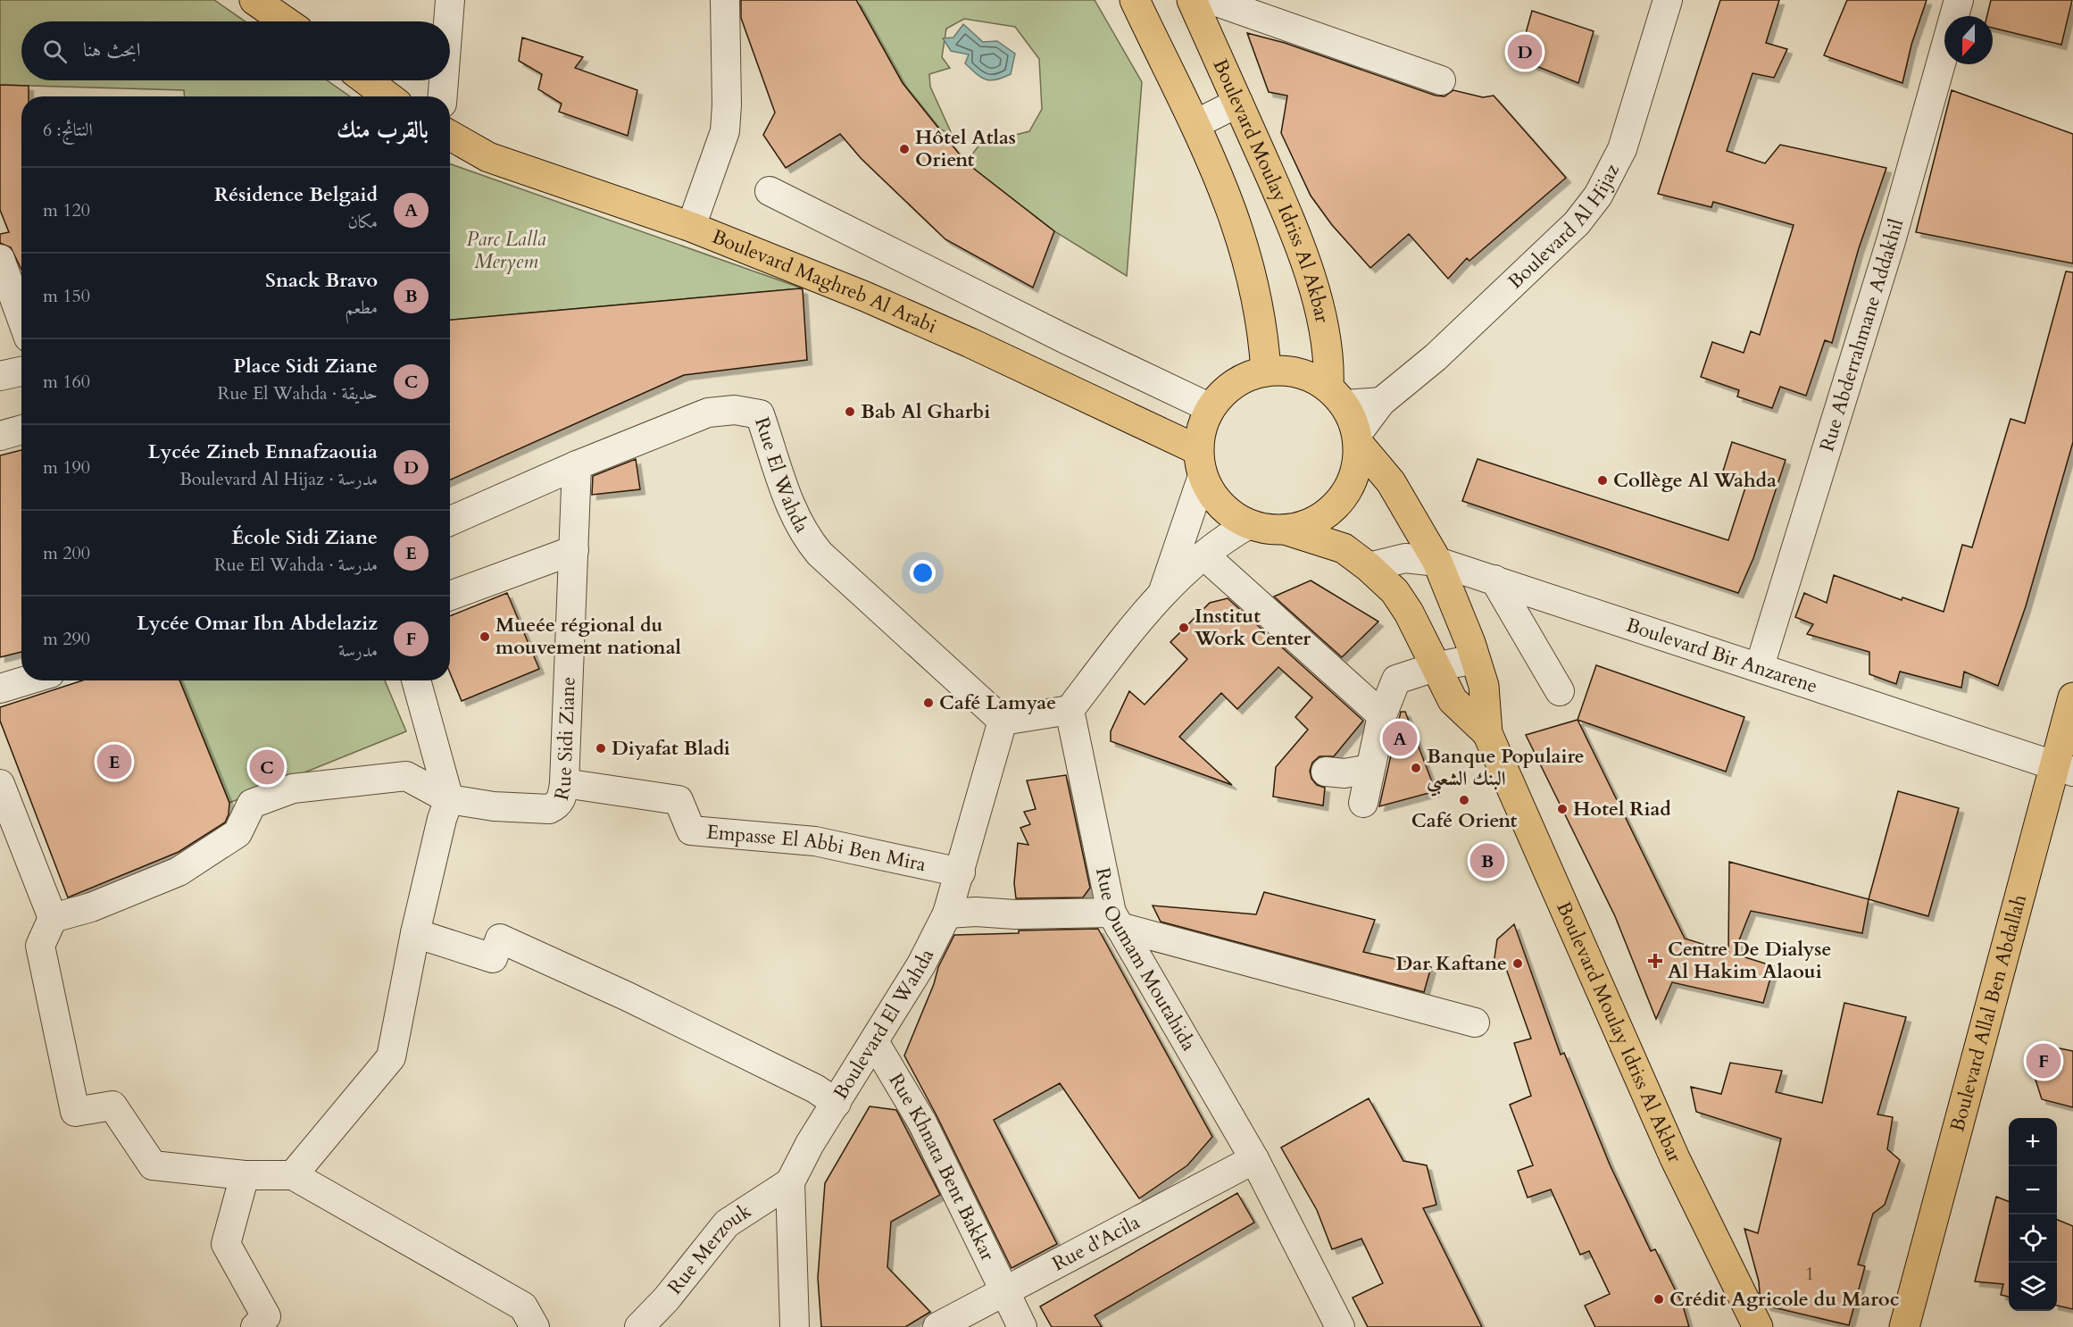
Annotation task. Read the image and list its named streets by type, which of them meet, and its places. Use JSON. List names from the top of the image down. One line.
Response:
{"streets":{"main road":["Boulevard Moulay Idriss Al Akbar","Boulevard Maghreb Al Arabi","Boulevard Allal Ben Abdallah"],"street":["Boulevard Al Hijaz","Rue Abderrahmane Addakhil","Rue El Wahda","Boulevard Bir Anzarene","Rue Sidi Ziane","Empasse El Abbi Ben Mira","Rue Oumam Moutahida","Boulevard El Wahda","Rue Khnata Bent Bakkar","Rue d'Acila","Rue Merzouk"]},"crossings":[["Boulevard Moulay Idriss Al Akbar","Boulevard Al Hijaz"],["Boulevard Moulay Idriss Al Akbar","Boulevard Maghreb Al Arabi"],["Boulevard Moulay Idriss Al Akbar","Boulevard Bir Anzarene"],["Boulevard Al Hijaz","Boulevard Maghreb Al Arabi"],["Rue Abderrahmane Addakhil","Boulevard Bir Anzarene"],["Rue El Wahda","Rue Sidi Ziane"],["Rue El Wahda","Boulevard El Wahda"],["Boulevard Bir Anzarene","Boulevard Allal Ben Abdallah"],["Rue Sidi Ziane","Empasse El Abbi Ben Mira"],["Empasse El Abbi Ben Mira","Boulevard El Wahda"],["Rue Oumam Moutahida","Rue d'Acila"],["Boulevard El Wahda","Rue Khnata Bent Bakkar"],["Boulevard El Wahda","Rue Merzouk"],["Rue Khnata Bent Bakkar","Rue d'Acila"]],"parks":["Parc Lalla Meryem"],"places":{"other":["Hôtel Atlas Orient","Bab Al Gharbi","Collège Al Wahda","Institut Work Center","Mueée régional du mouvement national","Café Lamyae","Diyafat Bladi","Banque Populaire البنك الشعبي","Café Orient","Hotel Riad","Dar Kaftane","Crédit Agricole du Maroc"],"health":["Centre De Dialyse Al Hakim Alaoui"]},"house_numbers":["1"],"north":"bottom","page":{"search":"ابحث هنا","pins":["D","A","E","C","B","F"],"heading":["بالقرب منك","النتائج: 6"],"list":[{"mark":"A","name":"Résidence Belgaid","note":"مكان","value":"120 m"},{"mark":"B","name":"Snack Bravo","note":"مطعم","value":"150 m"},{"mark":"C","name":"Place Sidi Ziane","note":"حديقة · Rue El Wahda","value":"160 m"},{"mark":"D","name":"Lycée Zineb Ennafzaouia","note":"مدرسة · Boulevard Al Hijaz","value":"190 m"},{"mark":"E","name":"École Sidi Ziane","note":"مدرسة · Rue El Wahda","value":"200 m"},{"mark":"F","name":"Lycée Omar Ibn Abdelaziz","note":"مدرسة","value":"290 m"}],"map_buttons":["+","−"]}}
